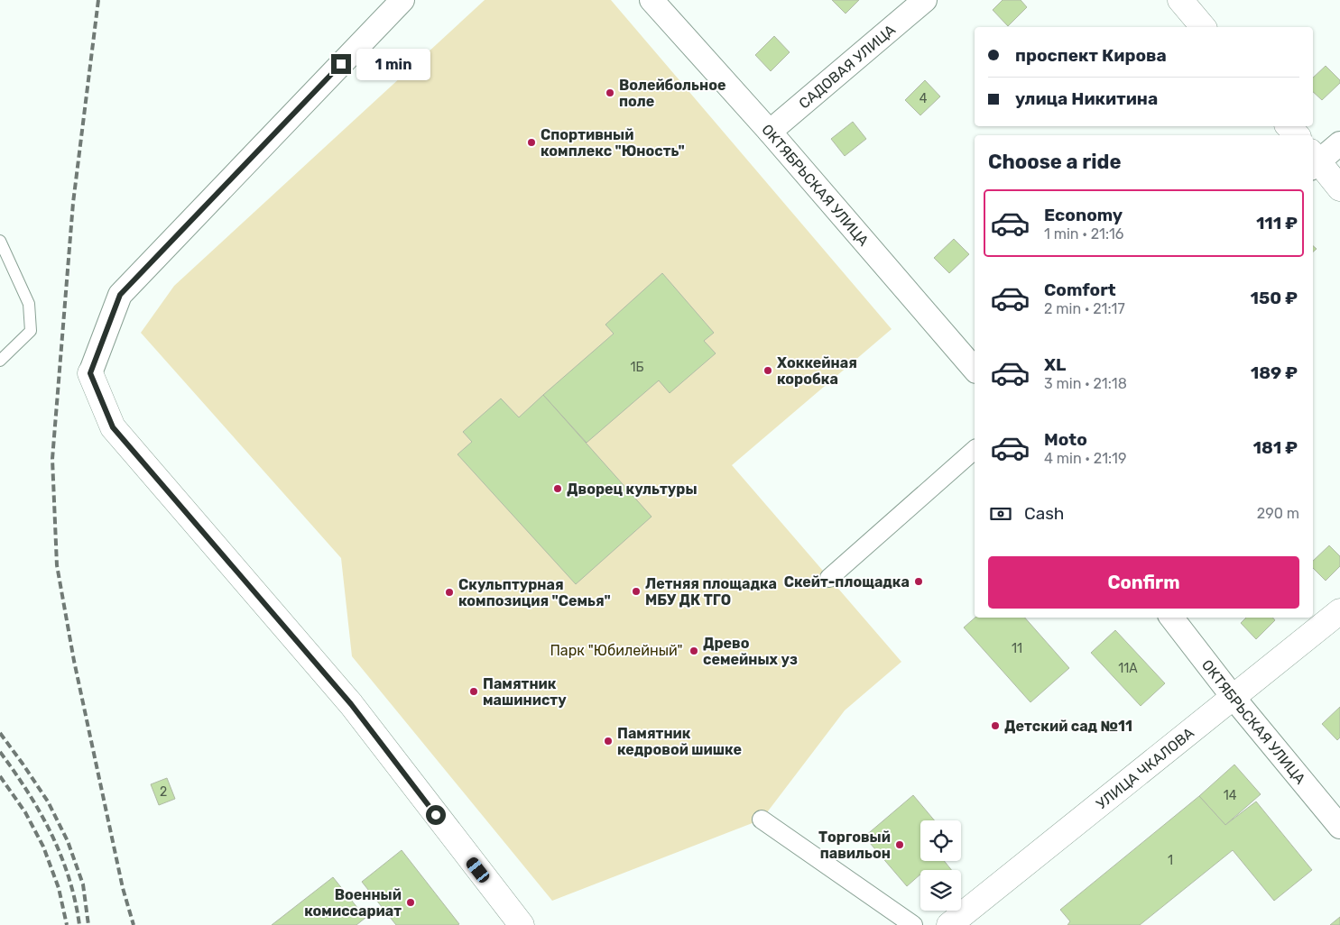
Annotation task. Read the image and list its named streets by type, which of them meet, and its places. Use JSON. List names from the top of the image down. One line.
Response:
{"streets":{"street":["САДОВАЯ УЛИЦА","ОКТЯБРЬСКАЯ УЛИЦА","УЛИЦА ЧКАЛОВА"]},"crossings":[["САДОВАЯ УЛИЦА","ОКТЯБРЬСКАЯ УЛИЦА"],["ОКТЯБРЬСКАЯ УЛИЦА","УЛИЦА ЧКАЛОВА"]],"parks":["Парк \"Юбилейный\""],"places":["Волейбольное поле","Спортивный комплекс \"Юность\"","Хоккейная коробка","Дворец культуры","Скейт-площадка","Летняя площадка МБУ ДК ТГО","Скульптурная композиция \"Семья\"","Древо семейных уз","Памятник машинисту","Детский сад №11","Памятник кедровой шишке","Торговый павильон","Военный комиссариат"],"house_numbers":["4","1Б","11","11А","2","14","1"],"page":{"banner":["проспект Кирова","улица Никитина"],"bubble":"1 min","heading":"Choose a ride","list":[{"name":"Economy","note":"1 min · 21:16","value":"111 ₽"},{"name":"Comfort","note":"2 min · 21:17","value":"150 ₽"},{"name":"XL","note":"3 min · 21:18","value":"189 ₽"},{"name":"Moto","note":"4 min · 21:19","value":"181 ₽"}],"pay":["Cash","290 m"],"buttons":"Confirm"}}
